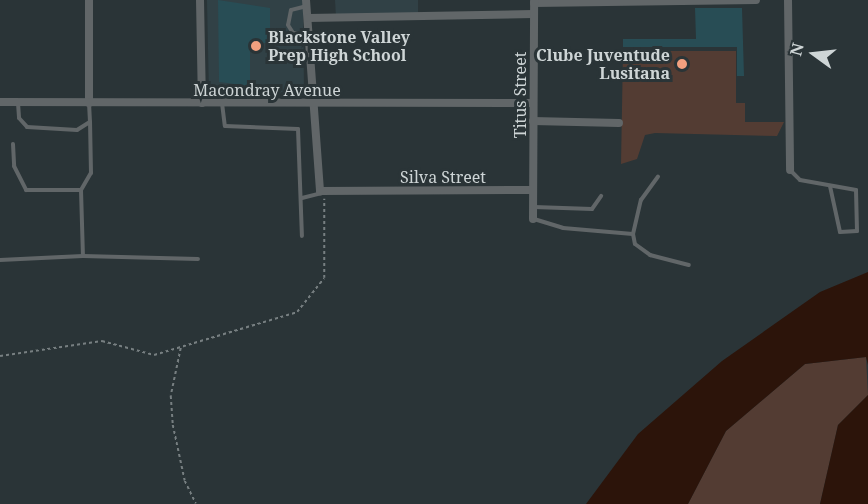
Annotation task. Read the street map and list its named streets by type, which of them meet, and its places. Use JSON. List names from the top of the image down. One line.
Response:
{"streets":{"street":["Macondray Avenue","Titus Street","Silva Street"]},"crossings":[["Macondray Avenue","Titus Street"],["Titus Street","Silva Street"]],"places":["Blackstone Valley Prep High School","Clube Juventude Lusitana"],"north":"left"}
